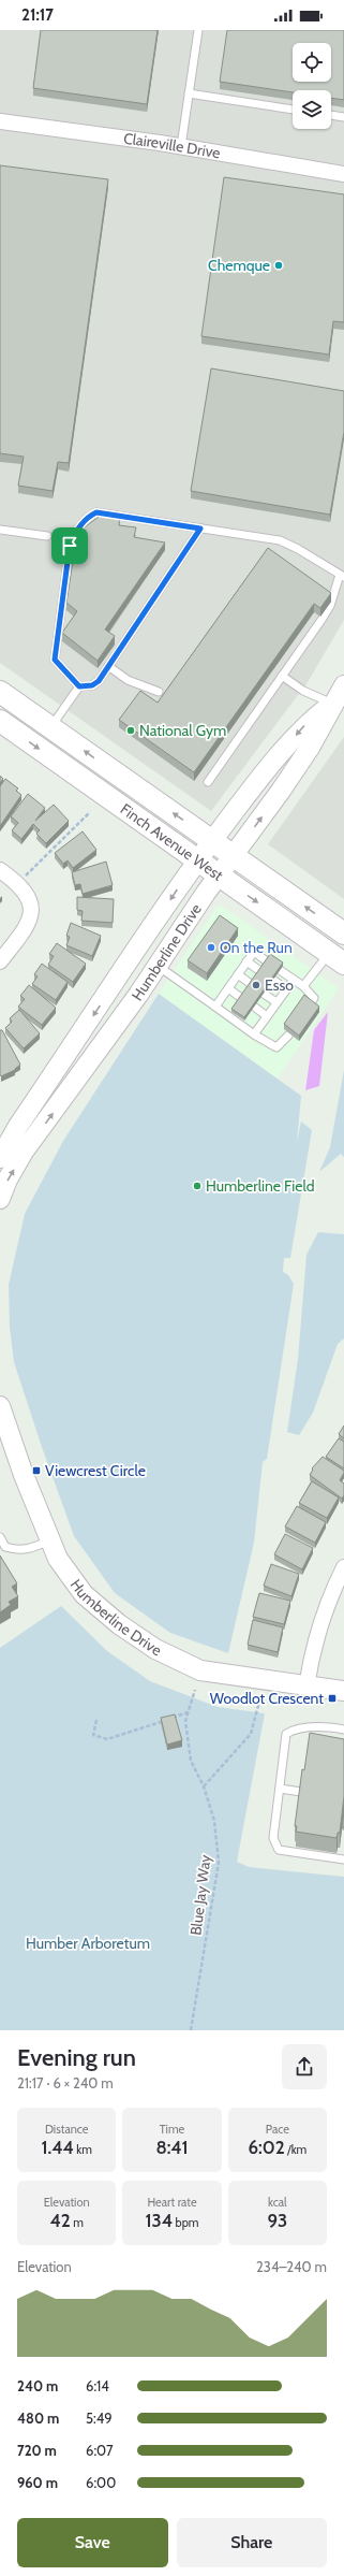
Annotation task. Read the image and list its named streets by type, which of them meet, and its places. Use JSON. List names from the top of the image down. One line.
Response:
{"streets":{"main road":["Finch Avenue West"],"street":["Claireville Drive","Humberline Drive"],"path":["Blue Jay Way"]},"crossings":[["Finch Avenue West","Humberline Drive"]],"parks":["Humber Arboretum"],"places":{"other":["Chemque","National Gym","On the Run","Esso","Humberline Field"],"transit":["Viewcrest Circle","Woodlot Crescent"]},"page":{"status":"21:17","heading":["Evening run","21:17 · 6 × 240 m"],"stats":[["Distance","1.44 km"],["Time","8:41"],["Pace","6:02 /km"],["Elevation","42 m"],["Heart rate","134 bpm"],["kcal","93"]],"chart":["Elevation","234–240 m"],"list":[{"name":"240 m","note":"6:14"},{"name":"480 m","note":"5:49"},{"name":"720 m","note":"6:07"},{"name":"960 m","note":"6:00"}],"buttons":["Save","Share"]}}
